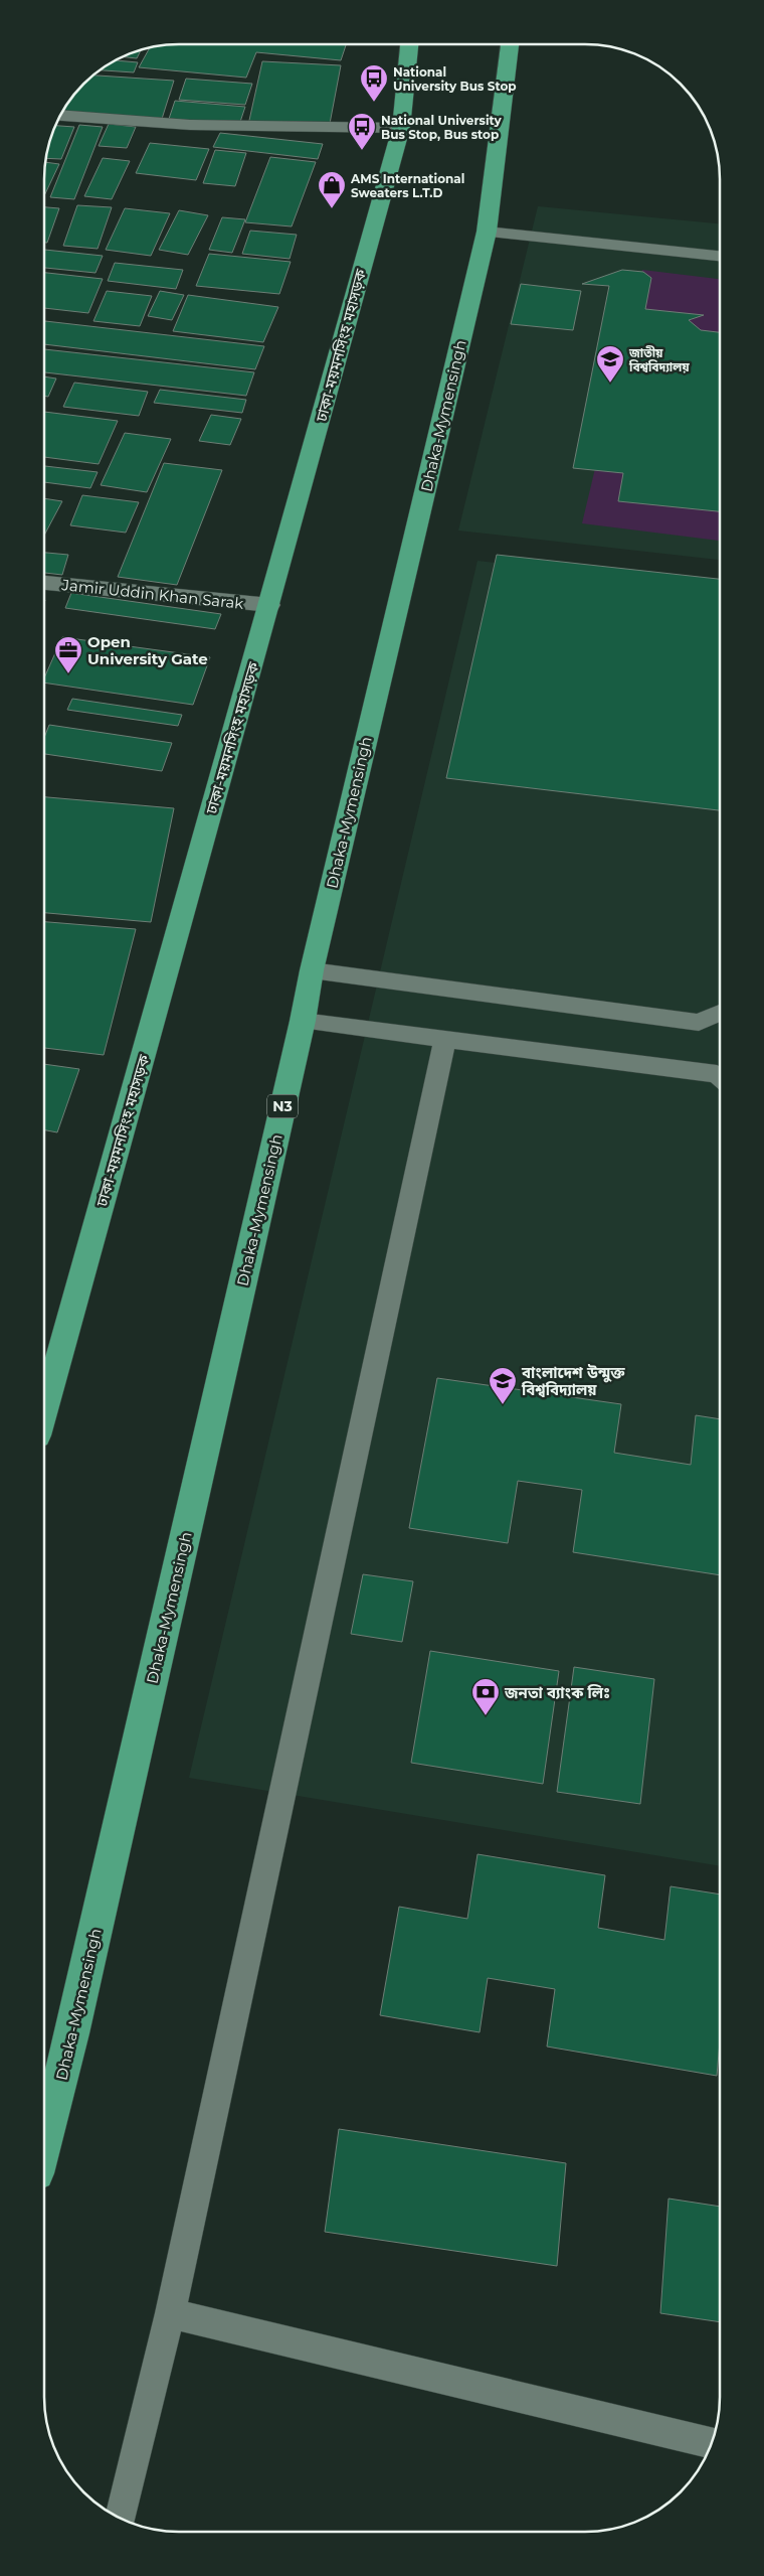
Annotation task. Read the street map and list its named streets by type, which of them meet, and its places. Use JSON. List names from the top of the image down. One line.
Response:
{"streets":{"highway":["ঢাকা-ময়মনসিংহ মহাসড়ক","Dhaka-Mymensingh","N3"],"street":["Jamir Uddin Khan Sarak"]},"crossings":[["ঢাকা-ময়মনসিংহ মহাসড়ক","Jamir Uddin Khan Sarak"]],"places":{"bus stop":["National University Bus Stop","National University Bus Stop, Bus stop"],"shop":["AMS International Sweaters L.T.D"],"school or university":["জাতীয় বিশ্ববিদ্যালয়","বাংলাদেশ উন্মুক্ত বিশ্ববিদ্যালয়"],"office":["Open University Gate"],"bank":["জনতা ব্যাংক লিঃ"]}}
